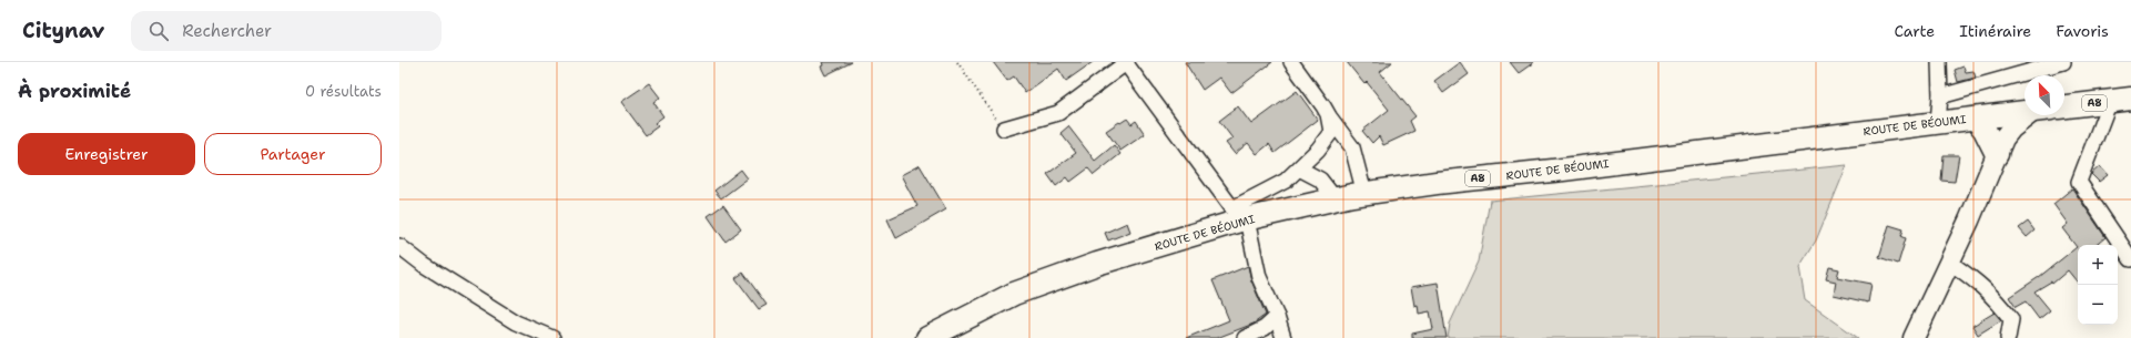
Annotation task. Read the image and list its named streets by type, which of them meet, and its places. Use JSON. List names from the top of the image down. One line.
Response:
{"streets":{"main road":["A8","ROUTE DE BÉOUMI"]},"north":"top left","page":{"header":"Citynav","search":"Rechercher","nav":["Carte","Itinéraire","Favoris"],"heading":["À proximité","0 résultats"],"buttons":["Enregistrer","Partager"],"map_buttons":["+","−"]}}
